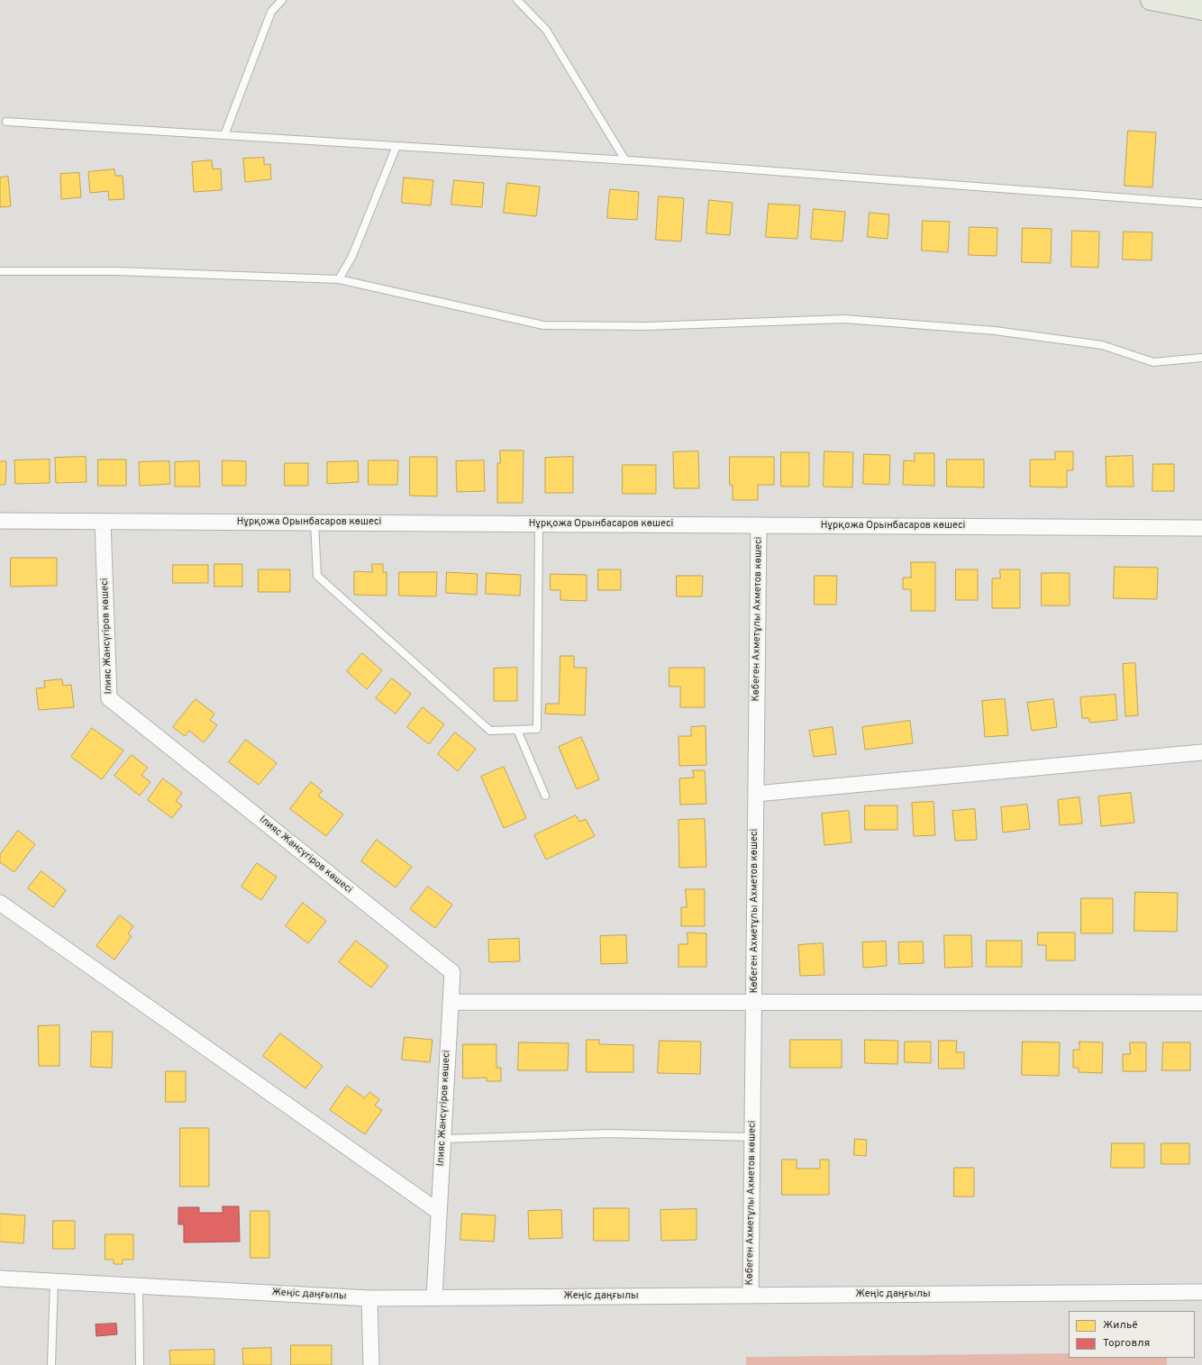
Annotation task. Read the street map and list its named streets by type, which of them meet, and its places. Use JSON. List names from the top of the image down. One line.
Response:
{"streets":{"street":["Нұрқожа Орынбасаров көшесі","Көбеген Ахметұлы Ахметов көшесі","Ілияс Жансүгіров көшесі","Жеңіс даңғылы"]},"crossings":[["Нұрқожа Орынбасаров көшесі","Көбеген Ахметұлы Ахметов көшесі"],["Нұрқожа Орынбасаров көшесі","Ілияс Жансүгіров көшесі"],["Көбеген Ахметұлы Ахметов көшесі","Жеңіс даңғылы"],["Ілияс Жансүгіров көшесі","Жеңіс даңғылы"]],"legend":["Жильё","Торговля"]}
